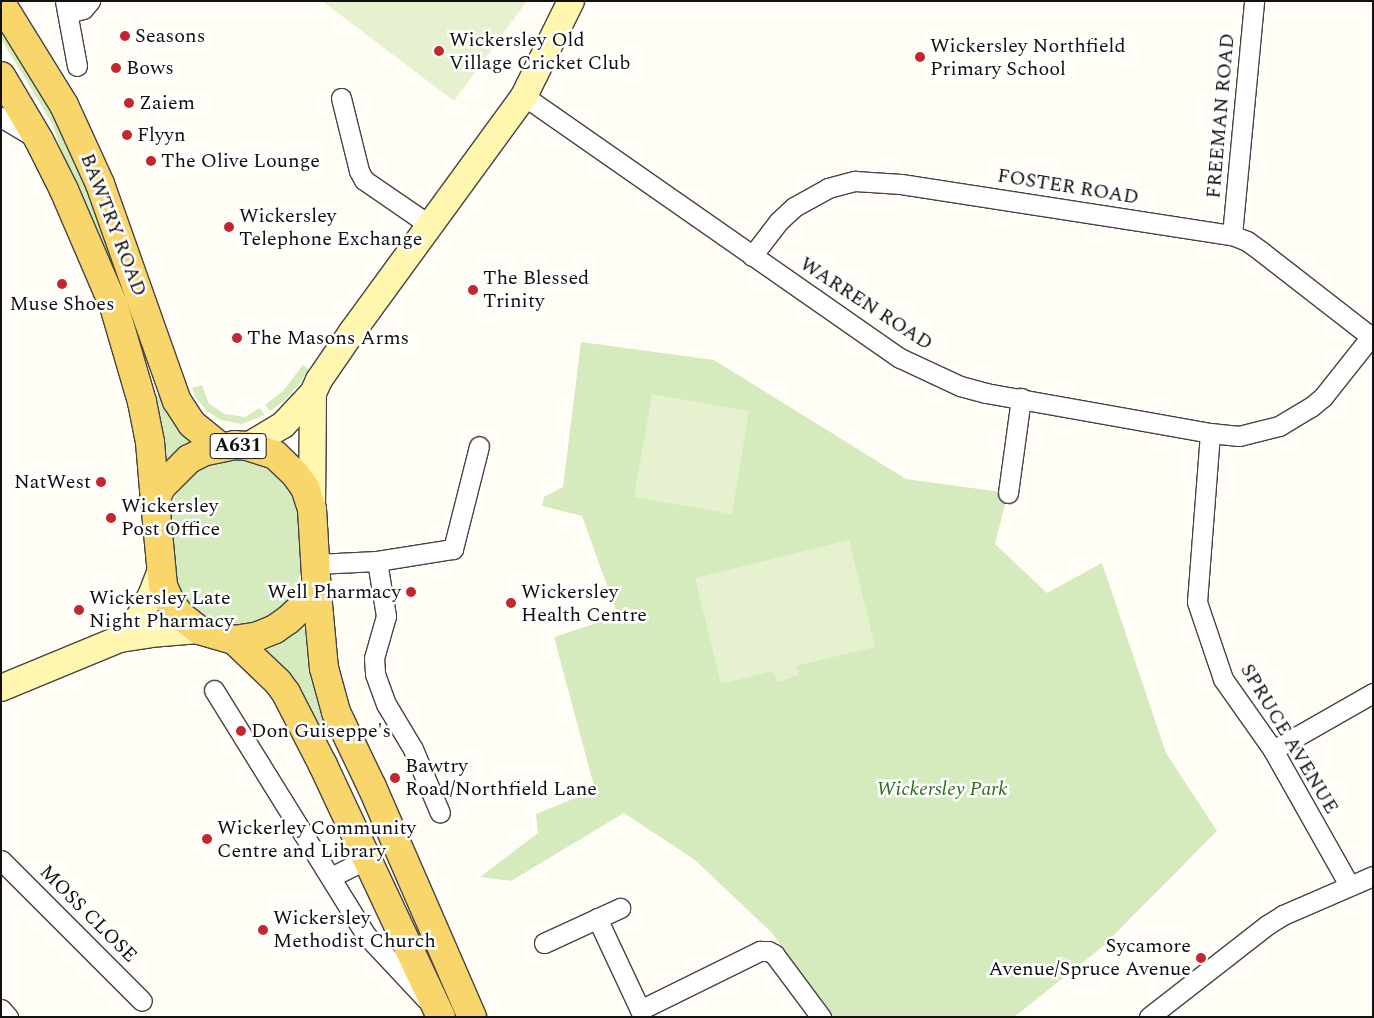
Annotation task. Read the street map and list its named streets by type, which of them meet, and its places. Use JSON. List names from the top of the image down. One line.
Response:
{"streets":{"main road":["BAWTRY ROAD","A631"],"street":["FREEMAN ROAD","FOSTER ROAD","WARREN ROAD","SPRUCE AVENUE","MOSS CLOSE"]},"crossings":[["FREEMAN ROAD","FOSTER ROAD"],["FOSTER ROAD","WARREN ROAD"],["BAWTRY ROAD","A631"],["WARREN ROAD","SPRUCE AVENUE"]],"parks":["Wickersley Park"],"places":["Seasons","Wickersley Old Village Cricket Club","Wickersley Northfield Primary School","Bows","Zaiem","Flyyn","The Olive Lounge","Wickersley Telephone Exchange","Muse Shoes","The Blessed Trinity","The Masons Arms","NatWest","Wickersley Post Office","Well Pharmacy","Wickersley Health Centre","Wickersley Late Night Pharmacy","Don Guiseppe's","Bawtry Road/Northfield Lane","Wickerley Community Centre and Library","Wickersley Methodist Church","Sycamore Avenue/Spruce Avenue"]}
